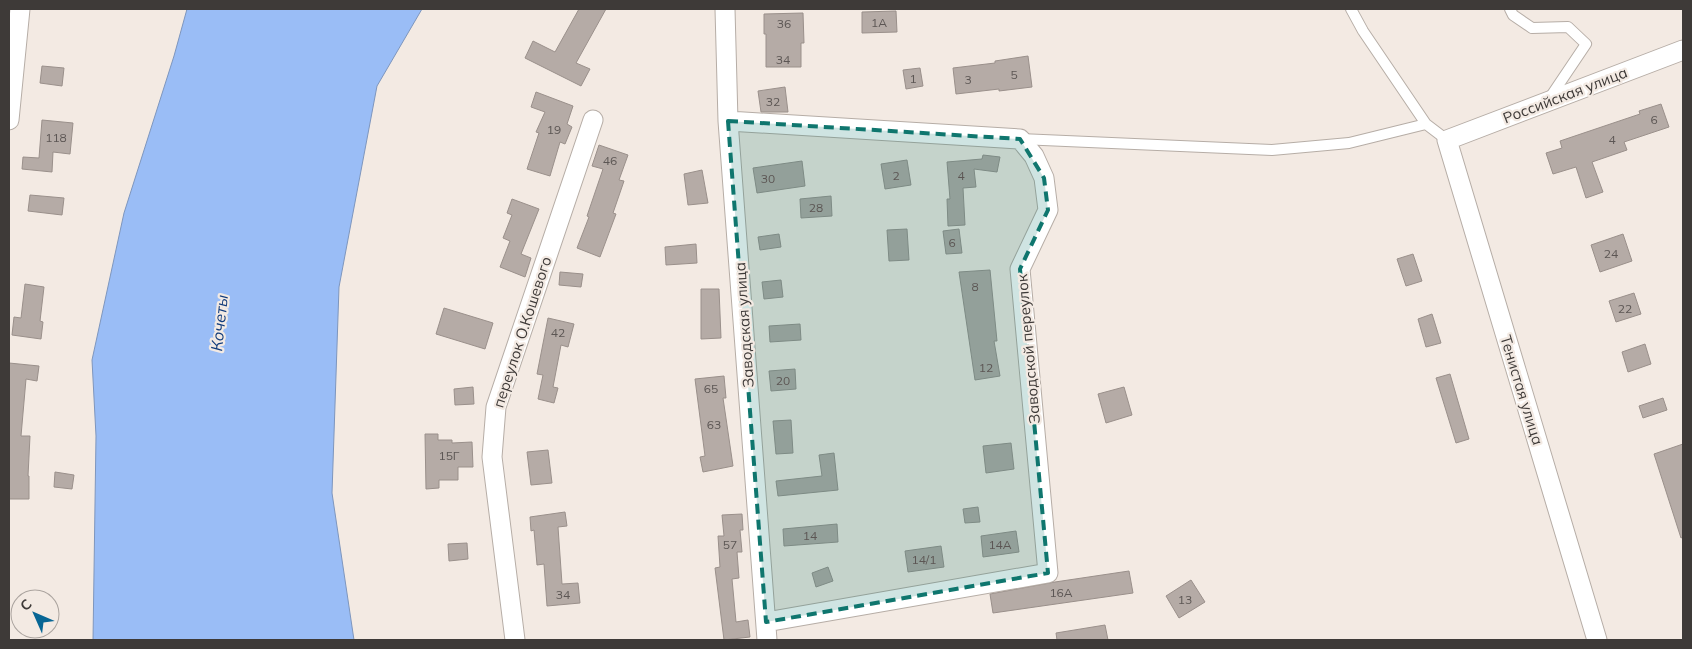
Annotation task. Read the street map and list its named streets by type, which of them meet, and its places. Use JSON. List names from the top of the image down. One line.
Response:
{"streets":{"street":["Российская улица","Заводская улица","переулок О.Кошевого","Заводской переулок","Тенистая улица"]},"crossings":[["Российская улица","Тенистая улица"],["Заводская улица","Заводской переулок"]],"water":["Кочеты"],"house_numbers":["1А","36","34","5","1","3","32","6","19","118","4","46","2","4","30","28","6","24","8","22","42","12","20","65","63","15Г","14","57","14А","14/1","16А","34","13"],"north":"top left"}
